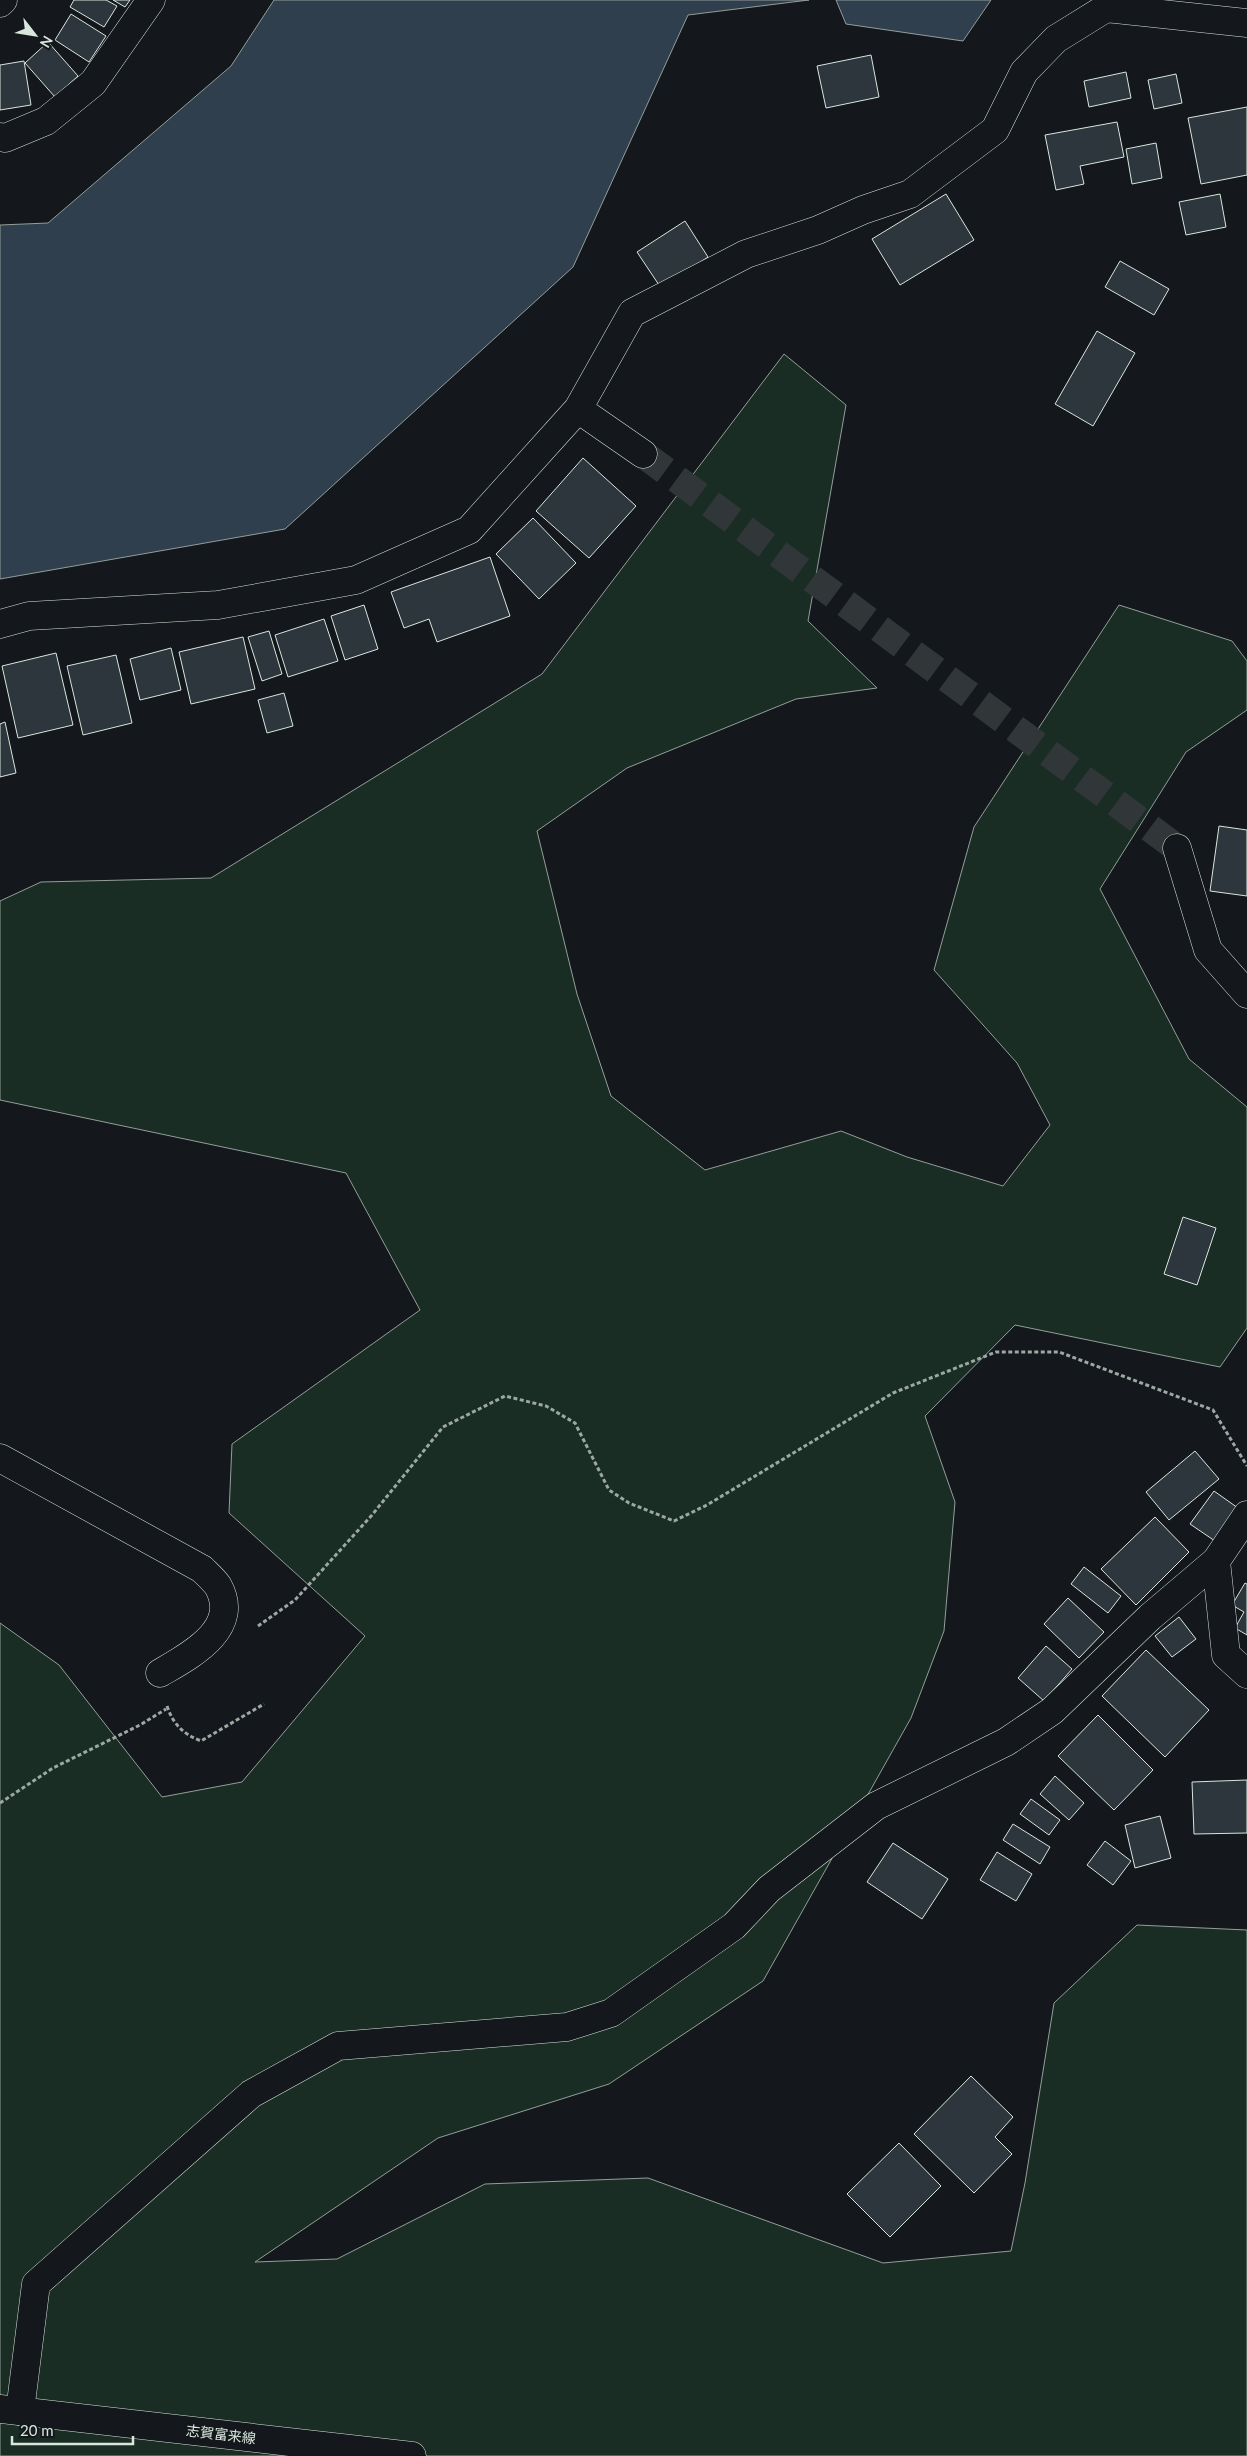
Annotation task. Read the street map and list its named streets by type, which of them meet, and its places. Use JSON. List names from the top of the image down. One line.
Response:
{"streets":{"street":["志賀富来線"]},"scale_bar":"20 m","north":"bottom right"}
